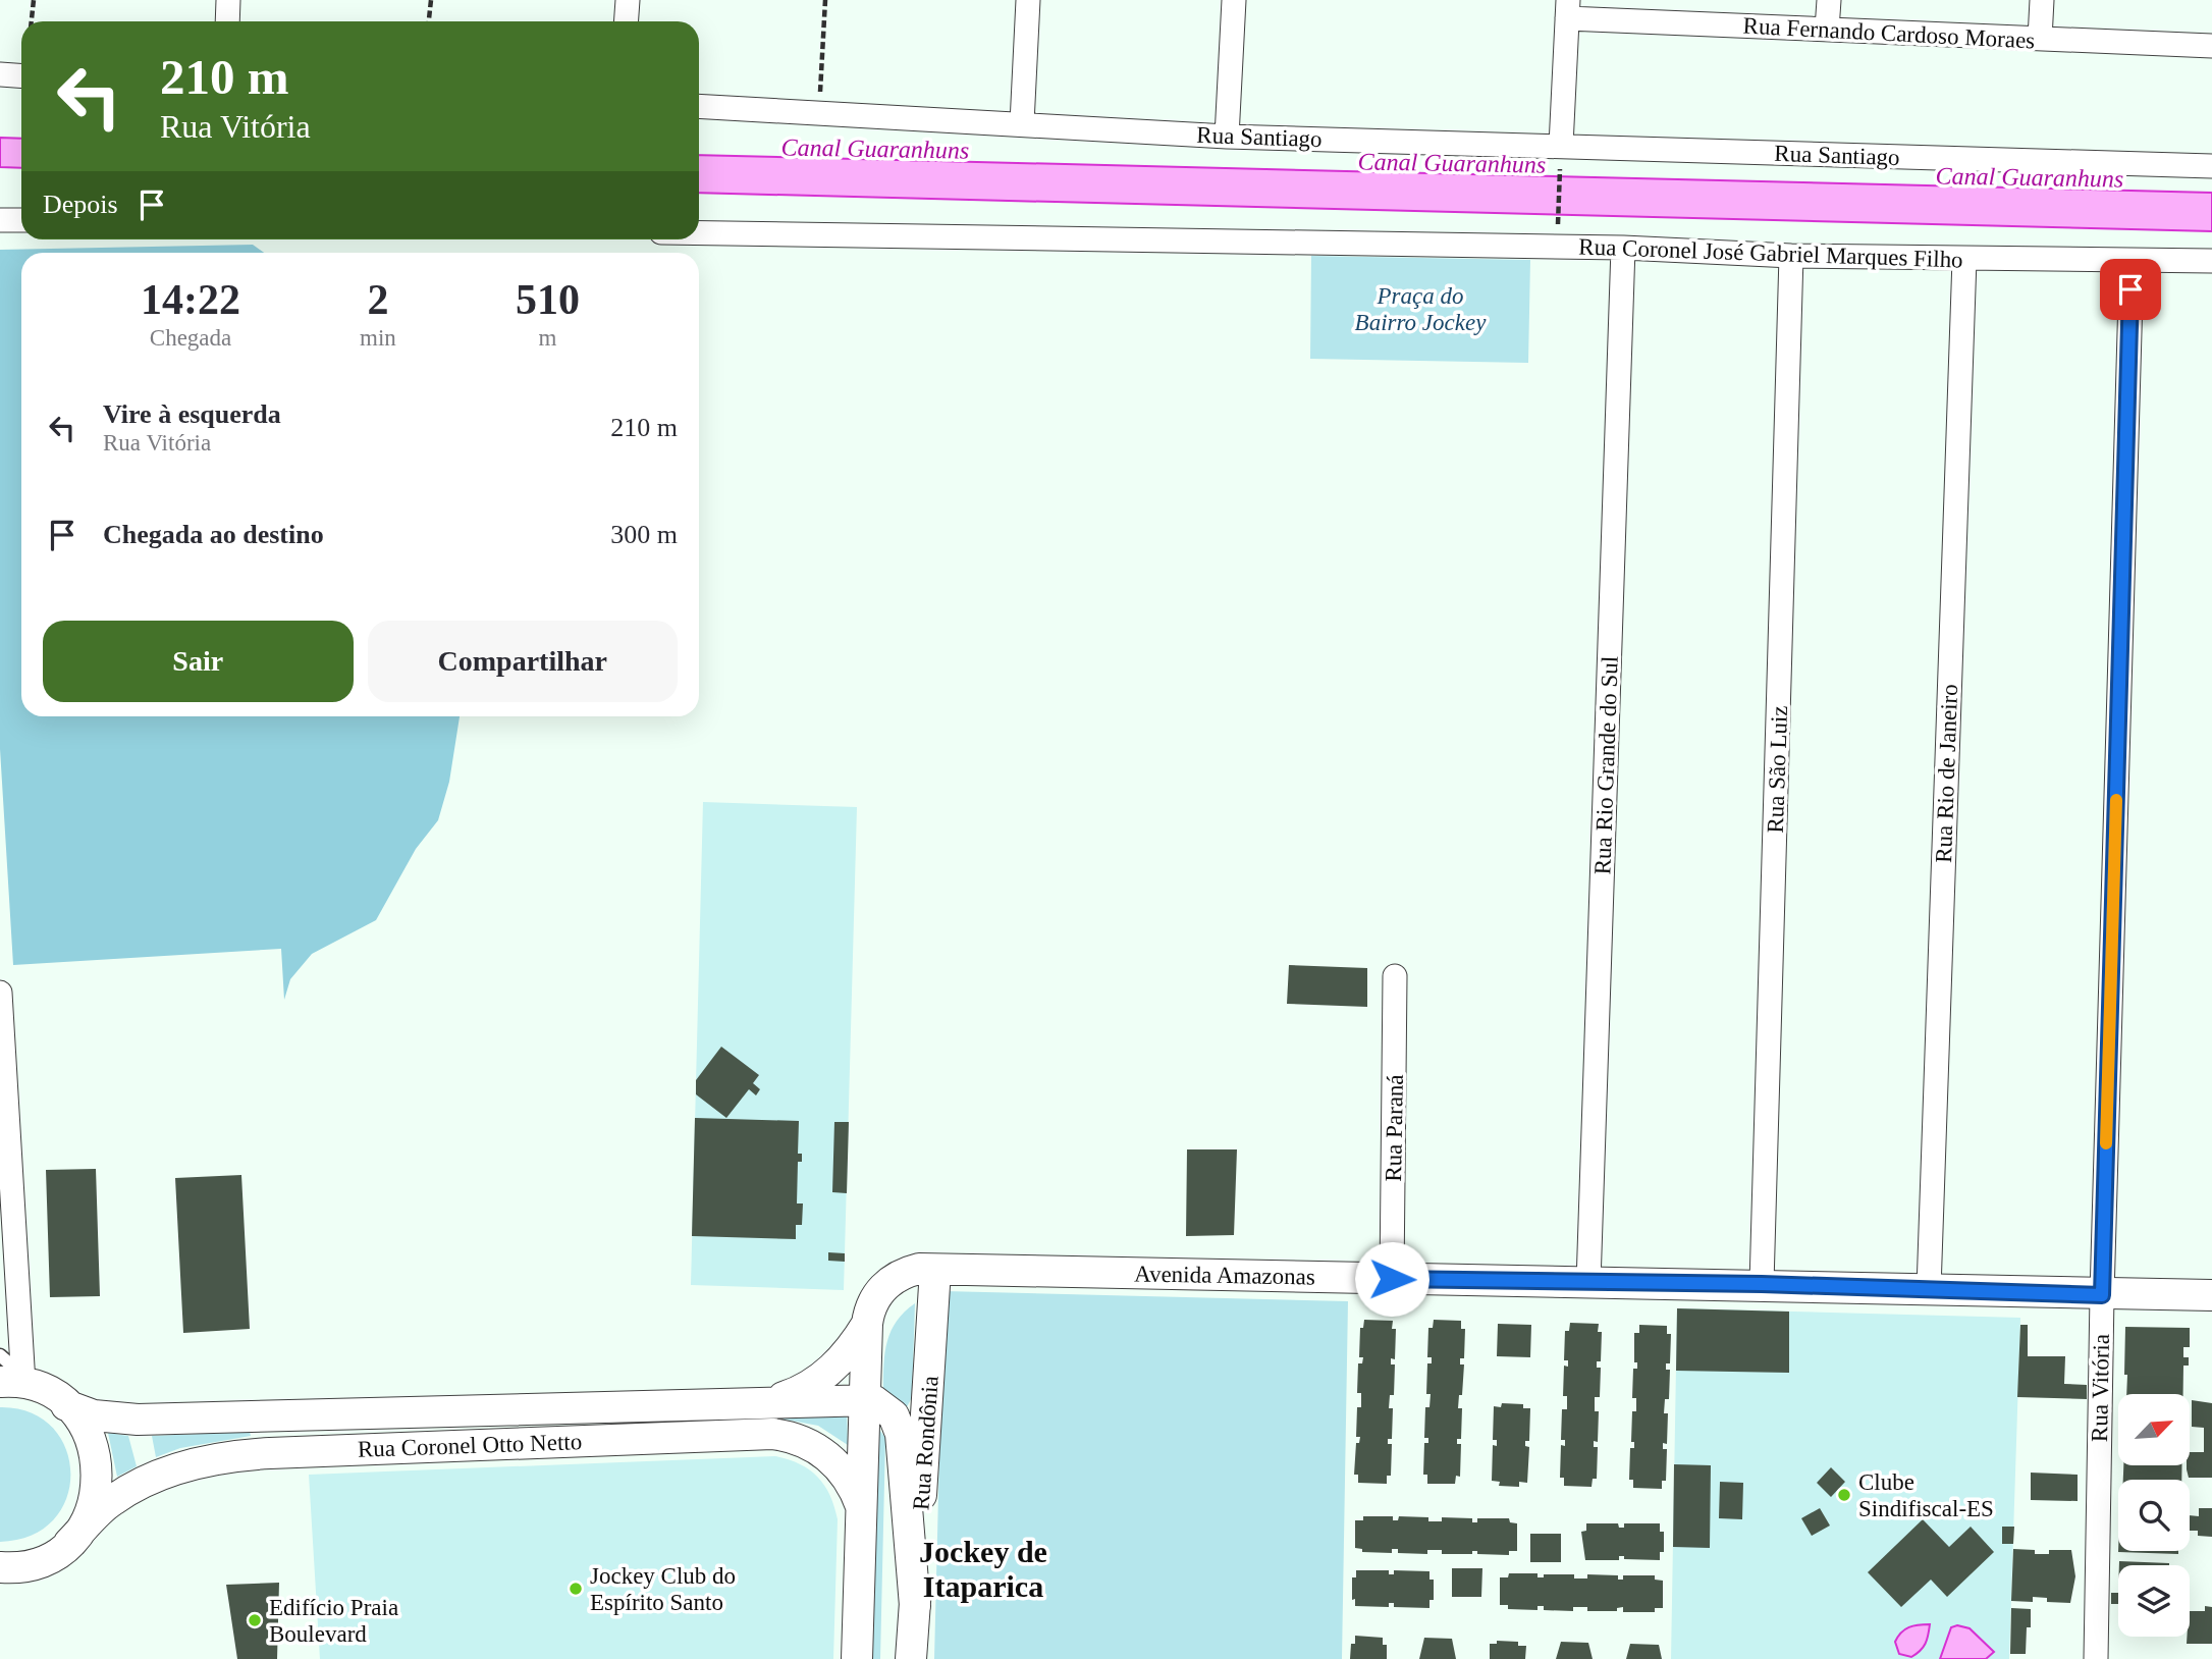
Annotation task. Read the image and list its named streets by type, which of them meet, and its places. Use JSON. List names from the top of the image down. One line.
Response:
{"streets":{"street":["Rua Fernando Cardoso Moraes","Rua Santiago","Rua Coronel José Gabriel Marques Filho","Rua Rio Grande do Sul","Rua São Luiz","Rua Rio de Janeiro","Rua Paraná","Avenida Amazonas","Rua Vitória","Rua Rondônia","Rua Coronel Otto Netto"]},"crossings":[["Rua Coronel José Gabriel Marques Filho","Rua Rio Grande do Sul"],["Rua Coronel José Gabriel Marques Filho","Rua São Luiz"],["Rua Coronel José Gabriel Marques Filho","Rua Rio de Janeiro"],["Rua Coronel José Gabriel Marques Filho","Rua Vitória"],["Rua Rio Grande do Sul","Avenida Amazonas"],["Rua São Luiz","Avenida Amazonas"],["Rua Rio de Janeiro","Avenida Amazonas"],["Rua Paraná","Avenida Amazonas"],["Avenida Amazonas","Rua Vitória"],["Avenida Amazonas","Rua Rondônia"]],"districts":["Jockey de Itaparica"],"water":["Canal Guaranhuns"],"parks":["Praça do Bairro Jockey"],"places":["Clube Sindifiscal-ES","Jockey Club do Espírito Santo","Edifício Praia Boulevard"],"north":"top right","page":{"turn":["210 m","Rua Vitória"],"then":"Depois","eta":["14:22","Chegada","2","min","510","m"],"list":[{"name":"Vire à esquerda","note":"Rua Vitória","value":"210 m"},{"name":"Chegada ao destino","value":"300 m"}],"buttons":["Sair","Compartilhar"]}}
